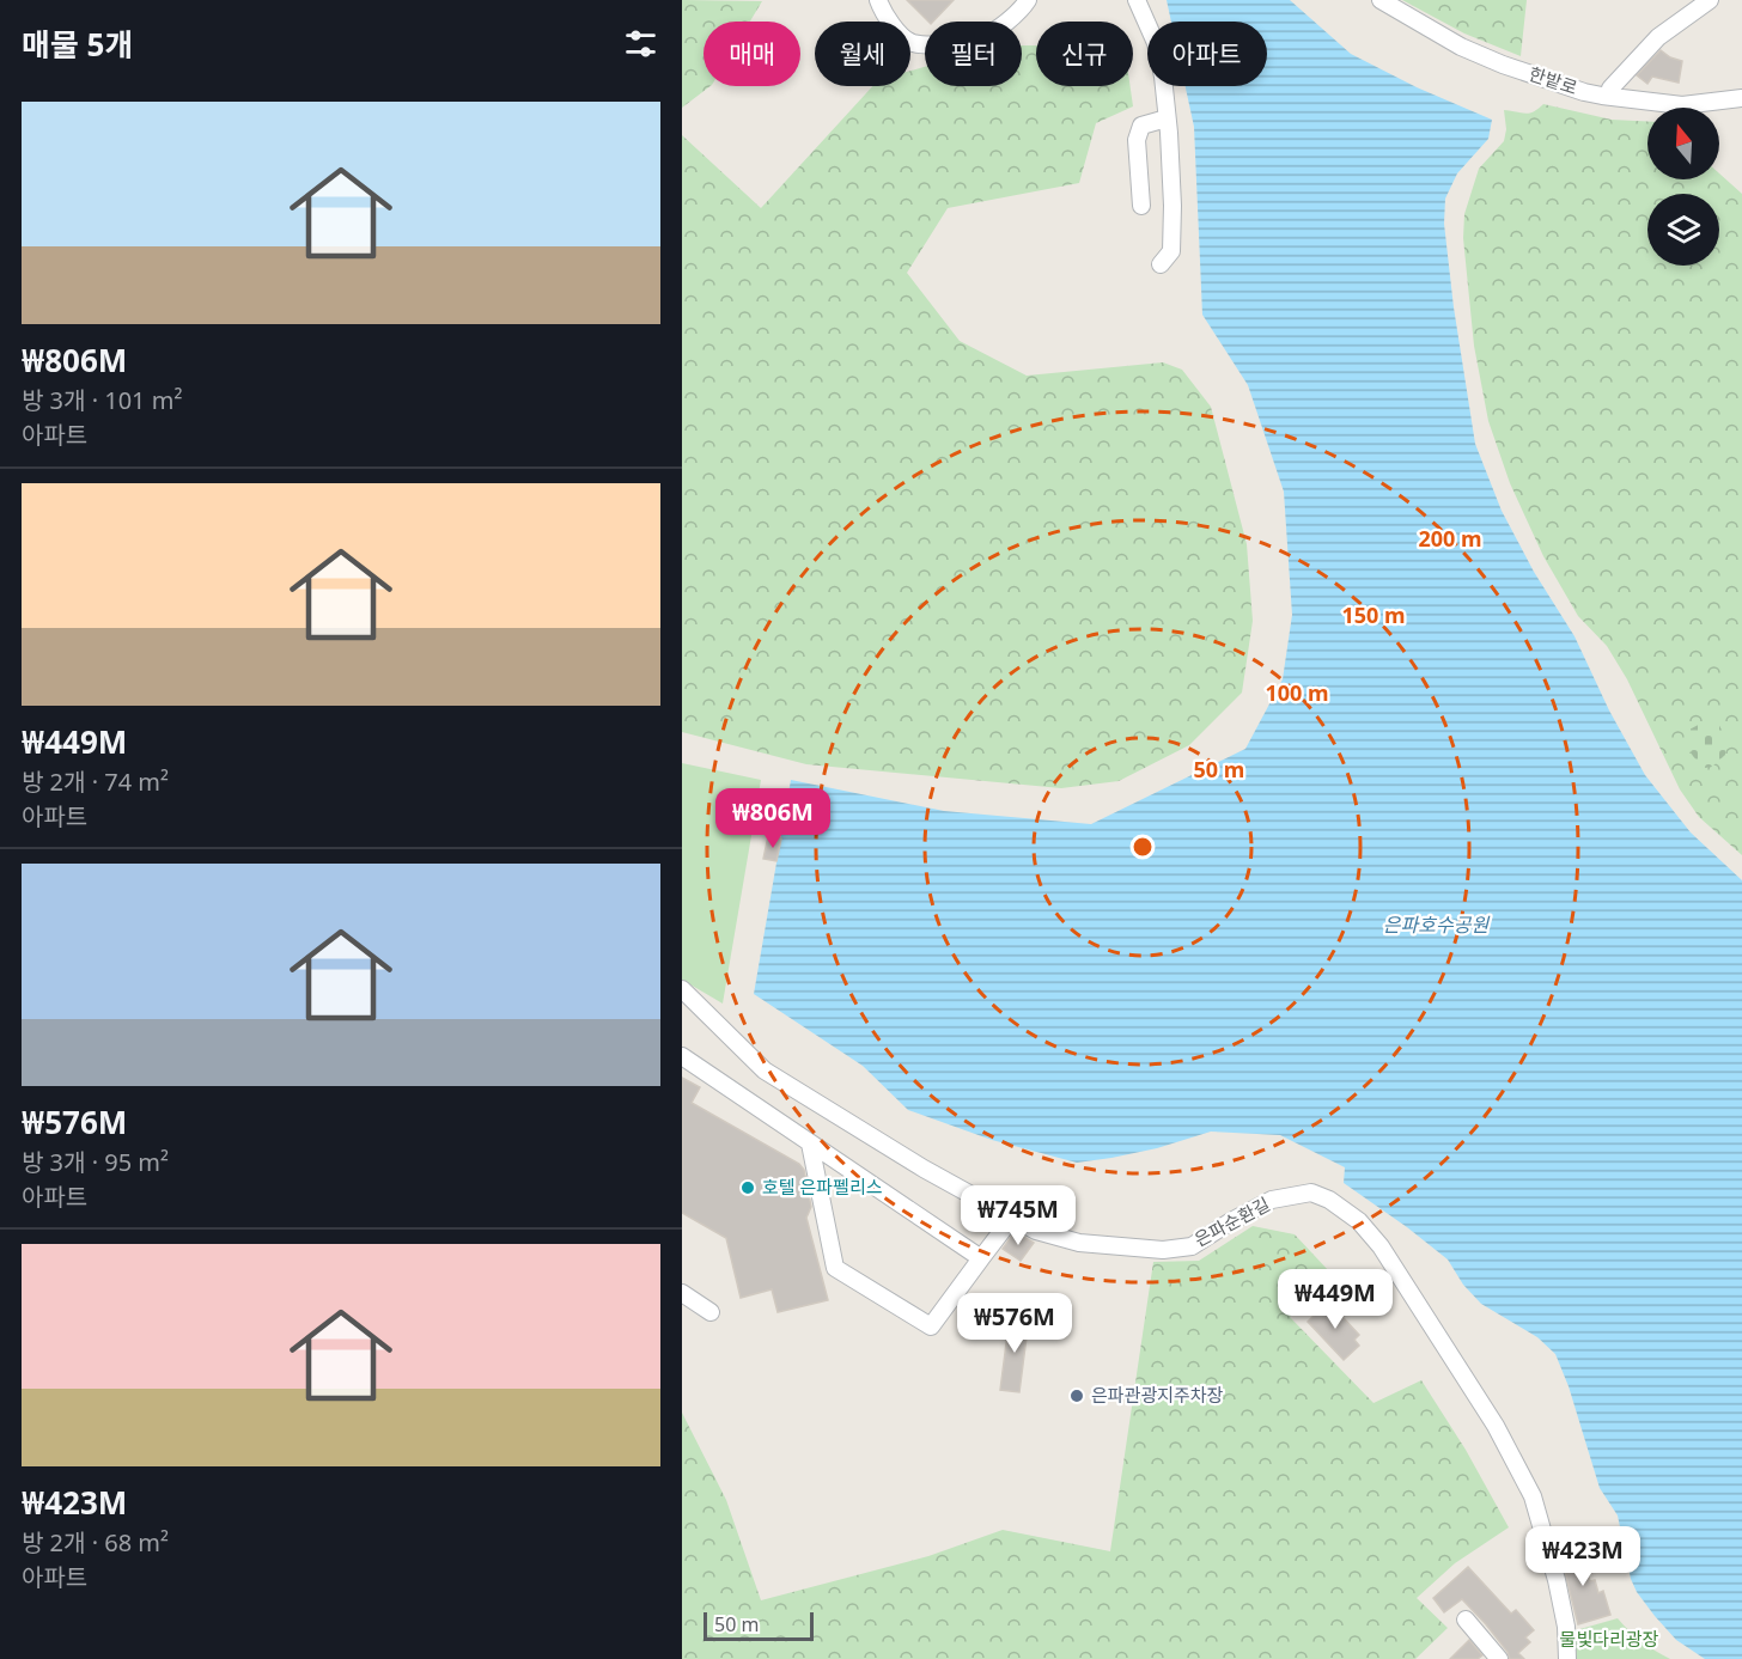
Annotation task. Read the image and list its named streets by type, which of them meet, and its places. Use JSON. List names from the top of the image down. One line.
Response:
{"streets":{"street":["한밭로","은파순환길"]},"water":["은파호수공원"],"parks":["물빛다리광장"],"places":["호텔 은파펠리스","은파관광지주차장"],"scale_bar":"50 m","north":"top","page":{"heading":"매물 5개","chip":["매매","월세","필터","신규","아파트"],"list":[{"name":"₩806M","note":"방 3개 · 101 m² · 아파트"},{"name":"₩449M","note":"방 2개 · 74 m² · 아파트"},{"name":"₩576M","note":"방 3개 · 95 m² · 아파트"},{"name":"₩423M","note":"방 2개 · 68 m² · 아파트"}],"price":["₩806M","₩745M","₩449M","₩576M","₩423M"],"scale":"50 m"},"rings":["200 m","150 m","100 m","50 m"]}
